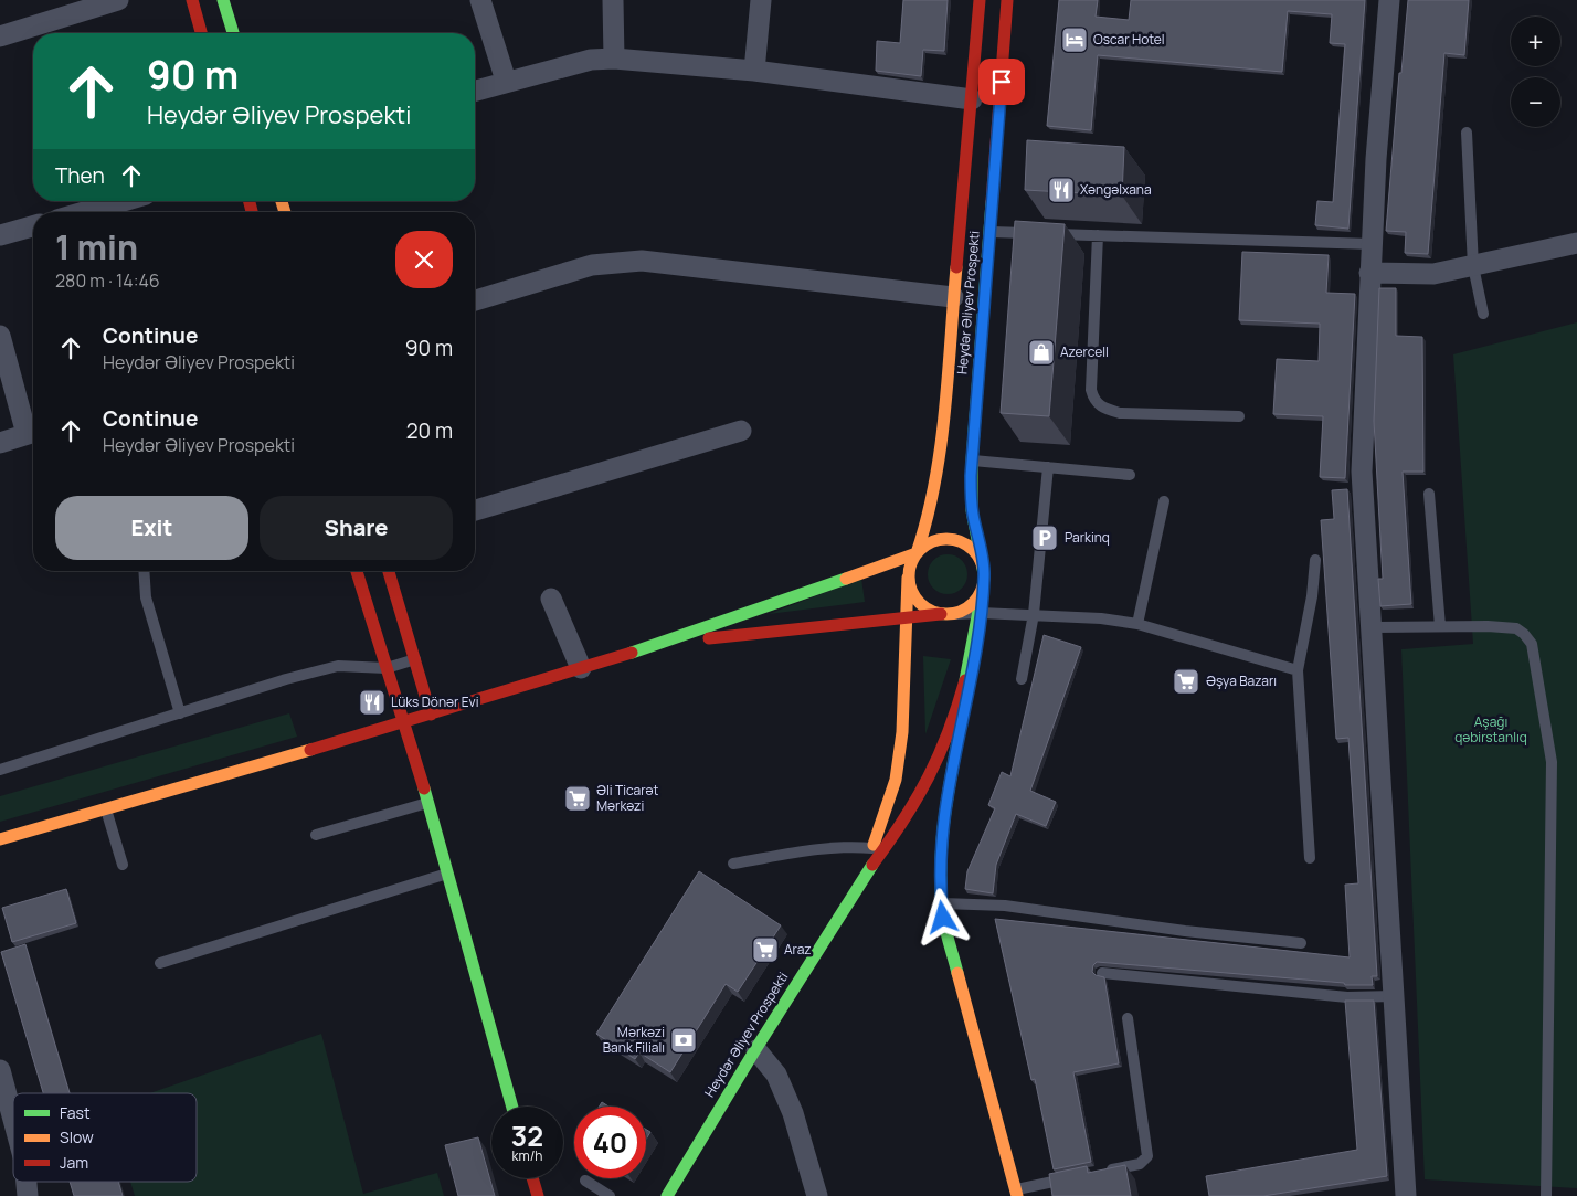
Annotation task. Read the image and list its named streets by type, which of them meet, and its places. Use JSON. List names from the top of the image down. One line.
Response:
{"streets":{"main road":["Heydər Əliyev Prospekti"]},"parks":["Aşağı qəbirstanlıq"],"places":{"hotel":["Oscar Hotel"],"restaurant":["Xəngəlxana","Lüks Dönər Evi"],"shop":["Azercell"],"parking":["Parkinq"],"supermarket":["Əşya Bazarı","Əli Ticarət Mərkəzi","Araz"],"bank":["Mərkəzi Bank Filialı"]},"legend":["Fast","Slow","Jam"],"page":{"map_buttons":["+","−"],"turn":["90 m","Heydər Əliyev Prospekti"],"then":"Then","heading":["1 min","280 m · 14:46"],"list":[{"name":"Continue","note":"Heydər Əliyev Prospekti","value":"90 m"},{"name":"Continue","note":"Heydər Əliyev Prospekti","value":"20 m"}],"buttons":["Exit","Share"],"speed":"32 km/h","limit":"40"}}
